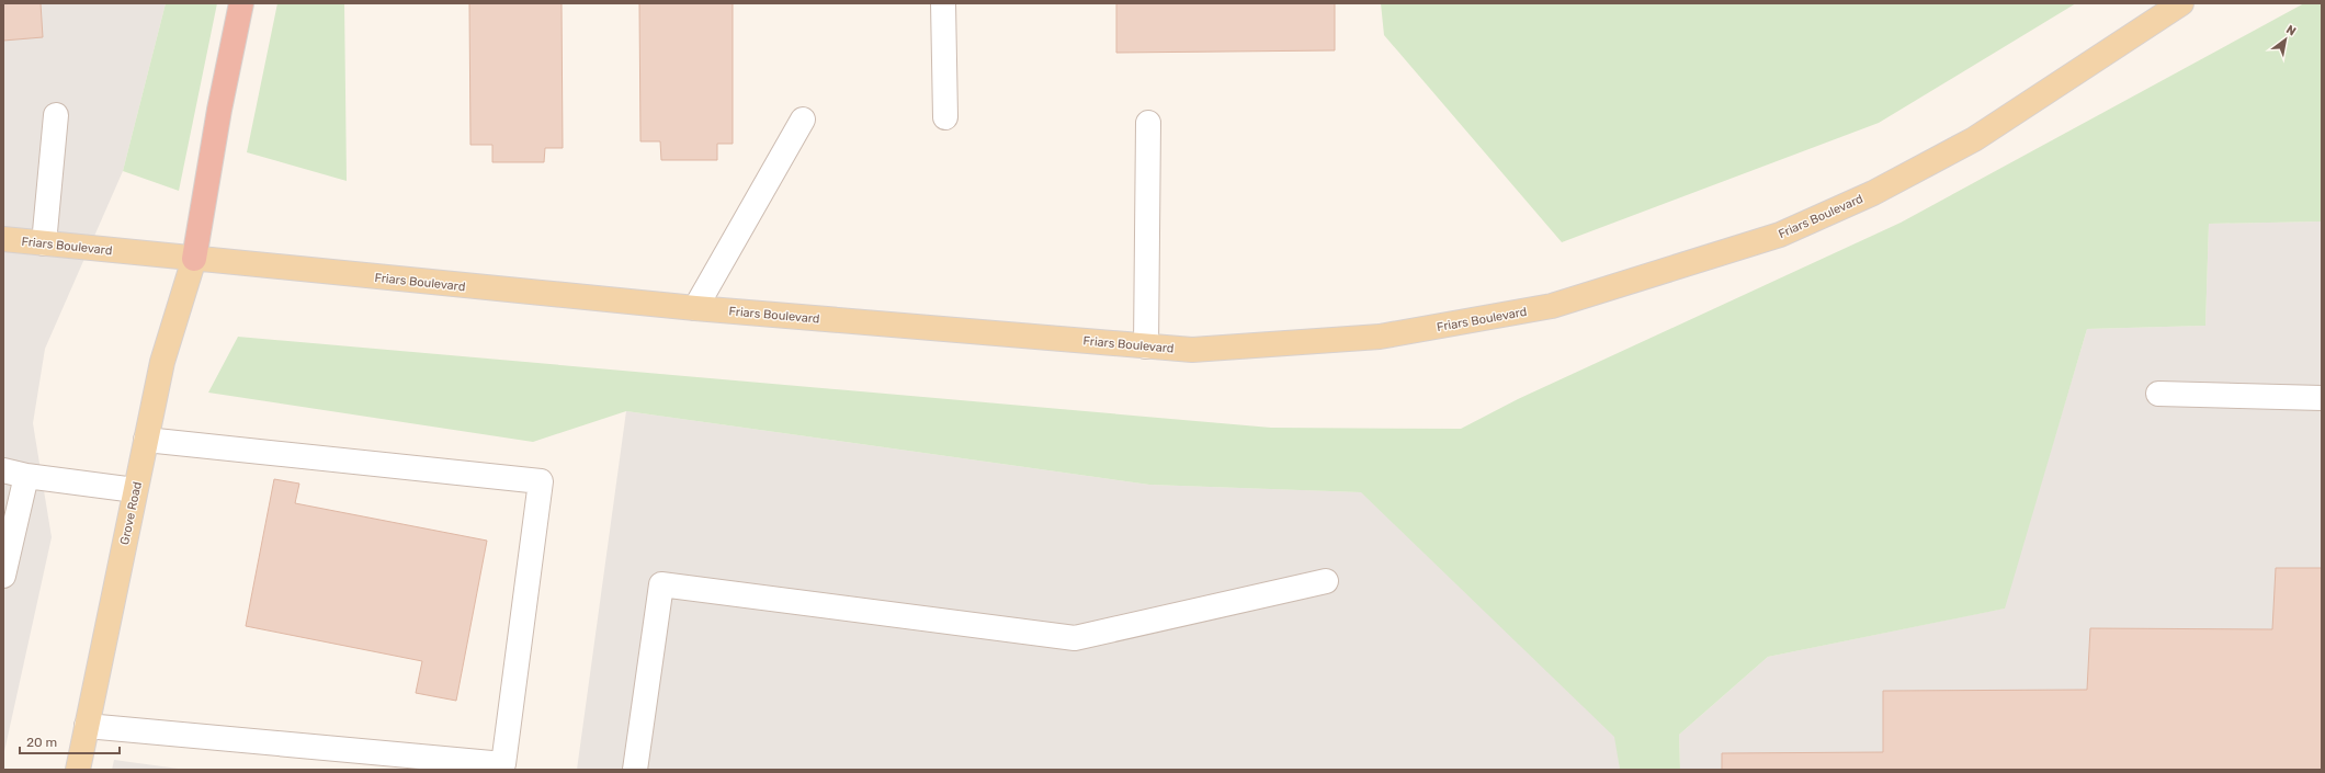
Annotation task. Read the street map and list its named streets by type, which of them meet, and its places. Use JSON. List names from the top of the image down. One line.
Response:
{"streets":{"main road":["Friars Boulevard","Grove Road"]},"crossings":[["Friars Boulevard","Grove Road"]],"scale_bar":"20 m","north":"top right"}
